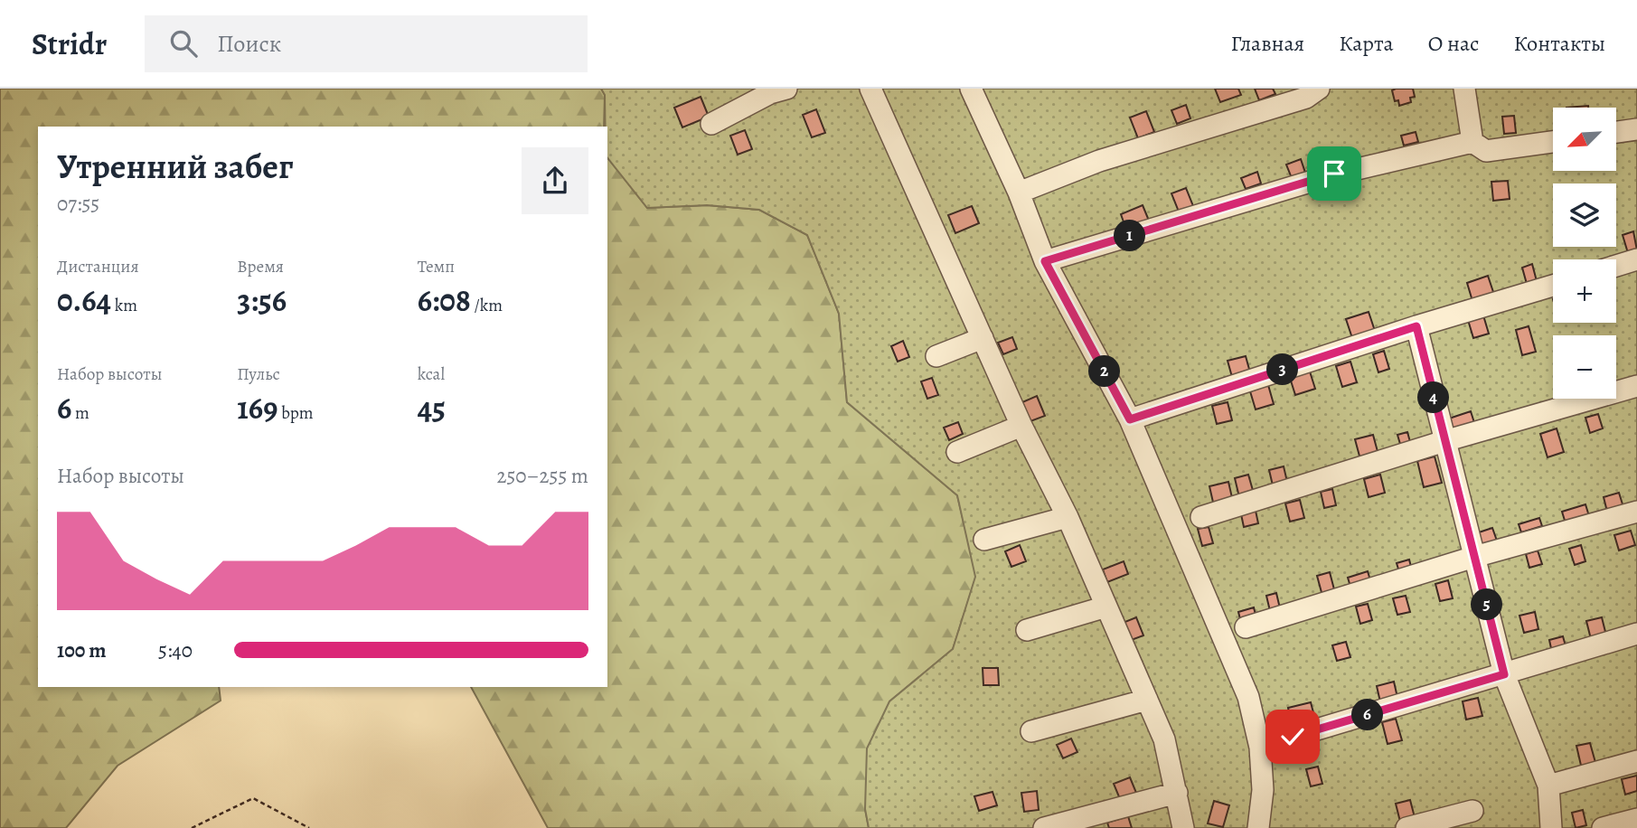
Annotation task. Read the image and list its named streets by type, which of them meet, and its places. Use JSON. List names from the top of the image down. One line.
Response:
{"north":"bottom left","page":{"header":"Stridr","search":"Поиск","nav":["Главная","Карта","О нас","Контакты"],"map_buttons":["+","−"],"heading":["Утренний забег","07:55"],"pins":["1","3","2","4","5","6"],"stats":[["Дистанция","0.64 km"],["Время","3:56"],["Темп","6:08 /km"],["Набор высоты","6 m"],["Пульс","169 bpm"],["kcal","45"]],"chart":["Набор высоты","250–255 m"],"list":[{"name":"100 m","note":"5:40"}]}}
